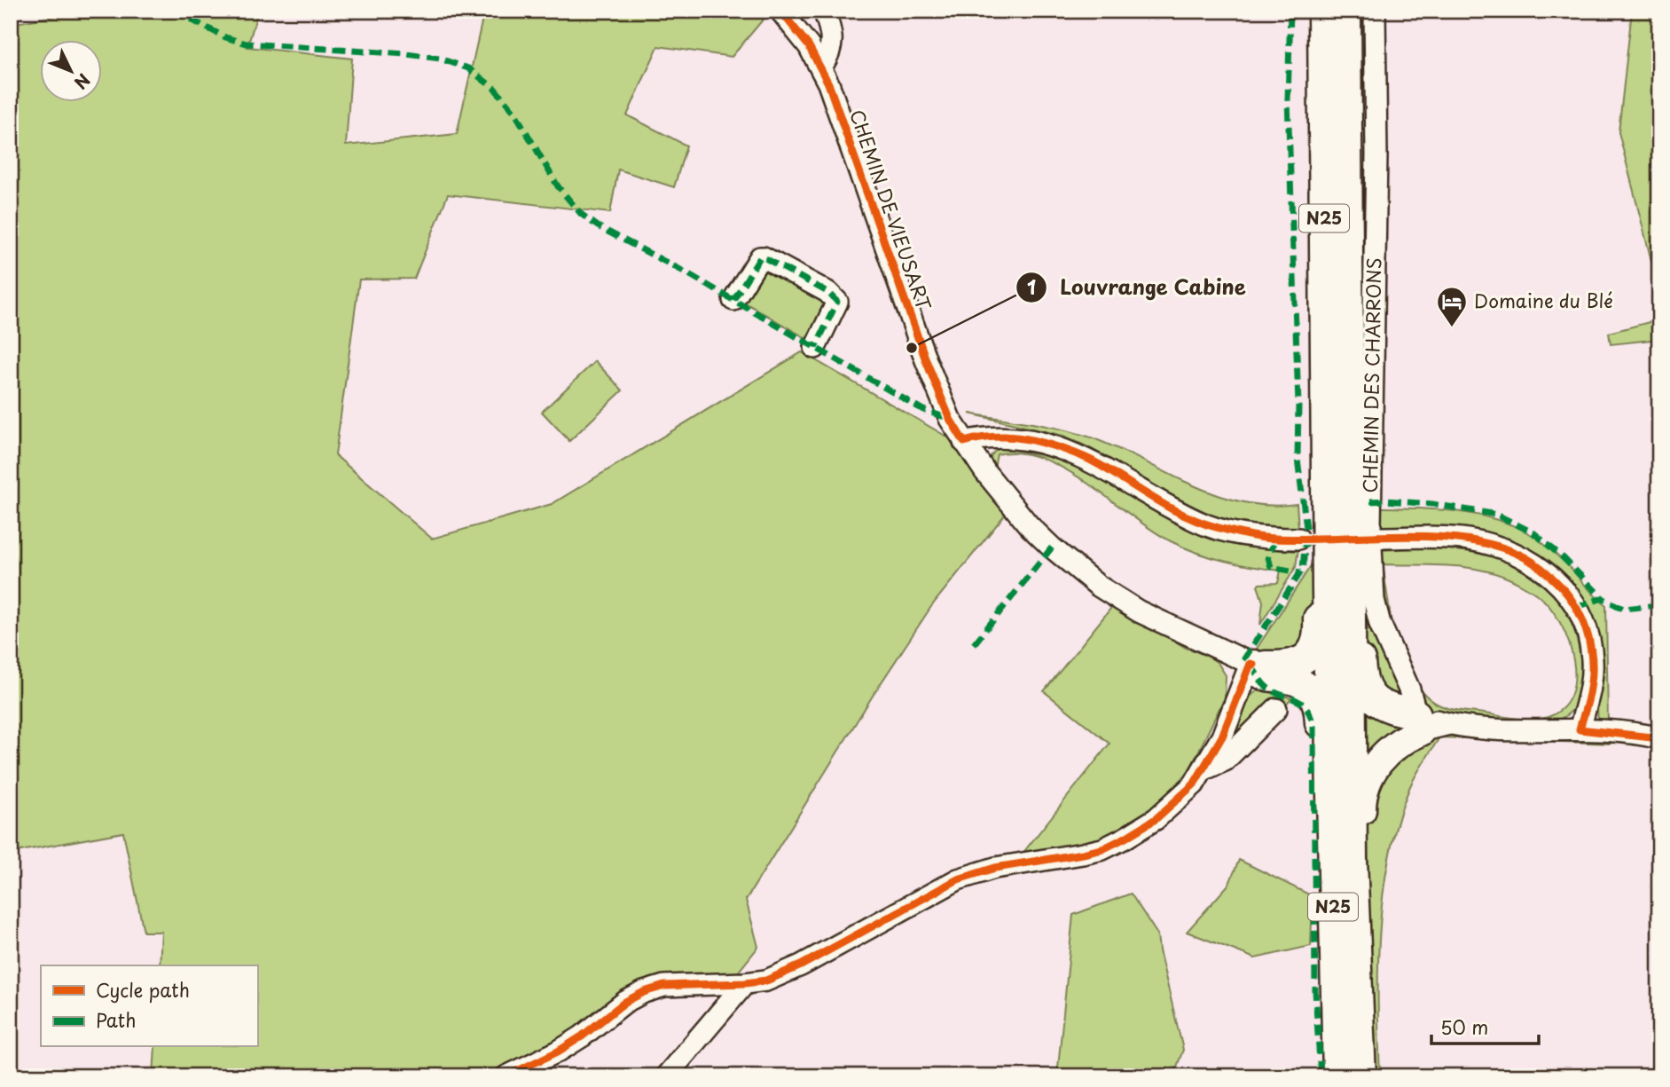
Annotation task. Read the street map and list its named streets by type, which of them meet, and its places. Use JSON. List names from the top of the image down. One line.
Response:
{"streets":{"highway":["N25"],"street":["CHEMIN DE VIEUSART","CHEMIN DES CHARRONS"]},"places":{"hotel":["Domaine du Blé"],"other":["Louvrange Cabine"]},"legend":["Cycle path","Path"],"scale_bar":"50 m","north":"bottom right"}
